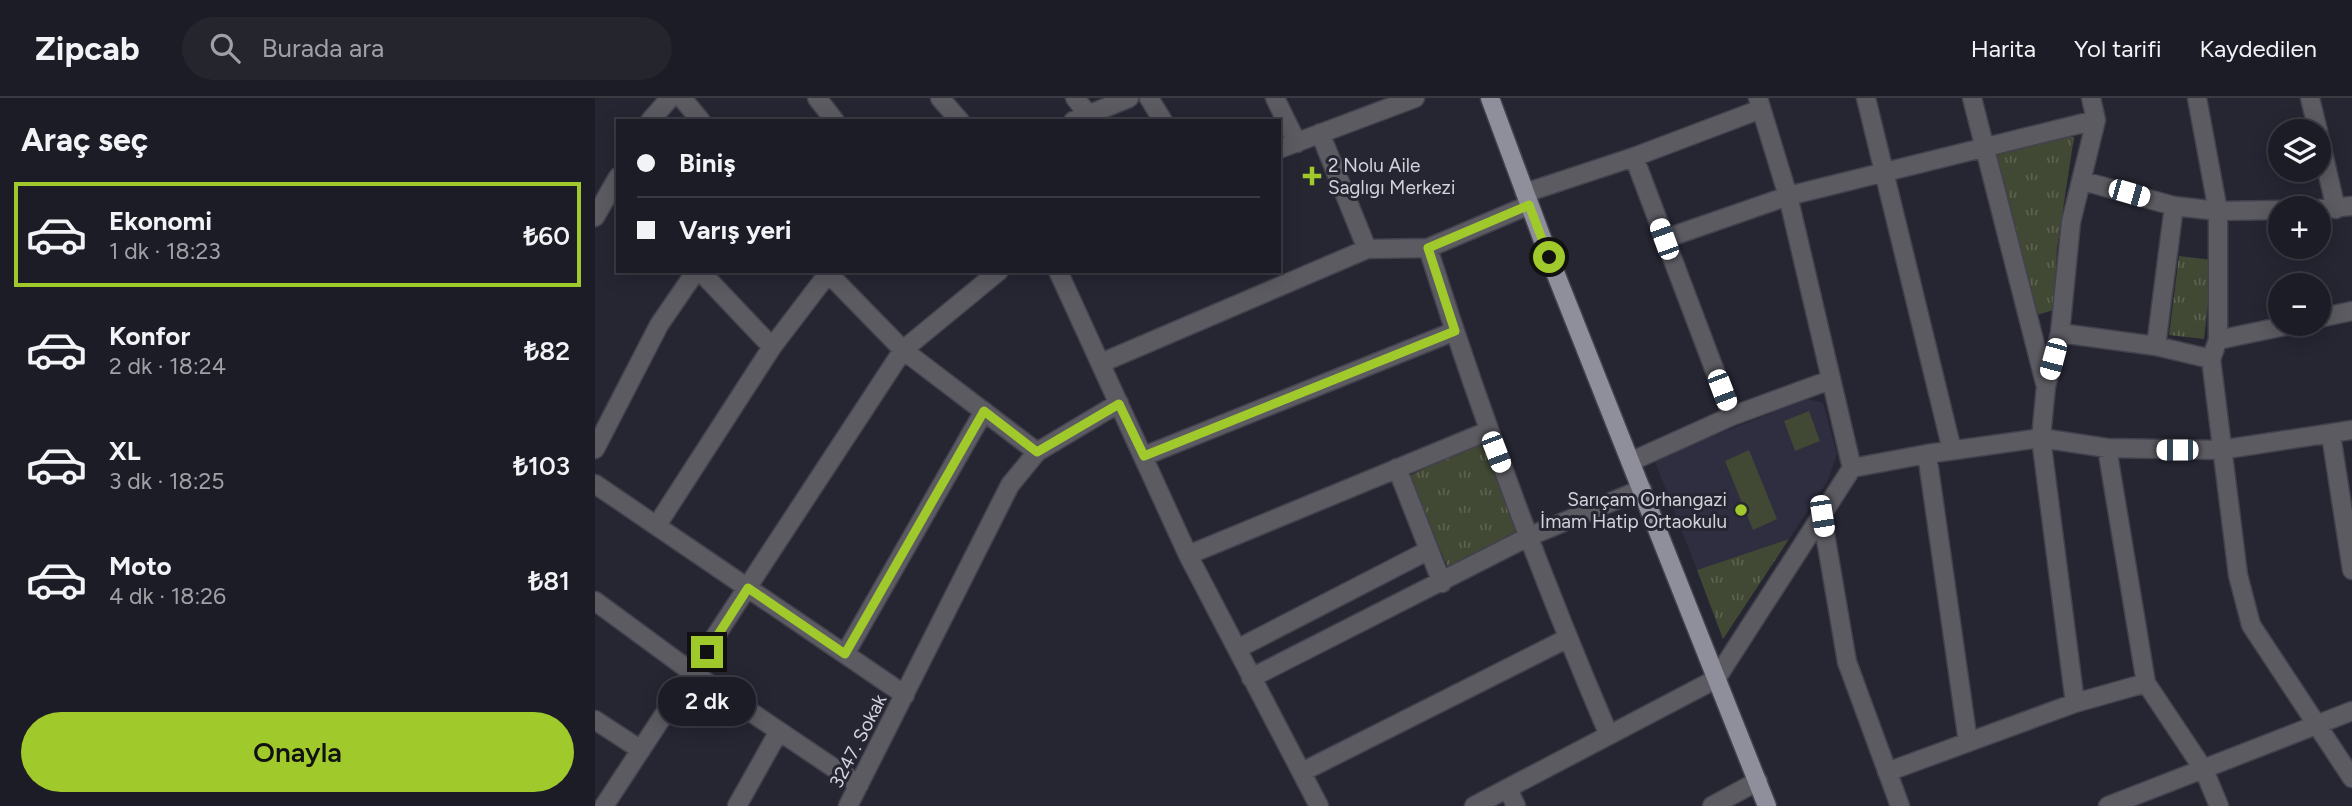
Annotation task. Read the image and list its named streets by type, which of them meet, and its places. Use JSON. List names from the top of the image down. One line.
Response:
{"streets":{"street":["3247. Sokak"]},"places":{"health":["2 Nolu Aile Saglıgı Merkezi"],"other":["Sarıçam Orhangazi İmam Hatip Ortaokulu"]},"page":{"header":"Zipcab","search":"Burada ara","nav":["Harita","Yol tarifi","Kaydedilen"],"heading":"Araç seç","map_buttons":["+","−"],"banner":["Biniş","Varış yeri"],"list":[{"name":"Ekonomi","note":"1 dk · 18:23","value":"₺60"},{"name":"Konfor","note":"2 dk · 18:24","value":"₺82"},{"name":"XL","note":"3 dk · 18:25","value":"₺103"},{"name":"Moto","note":"4 dk · 18:26","value":"₺81"}],"bubble":"2 dk","buttons":"Onayla"}}
